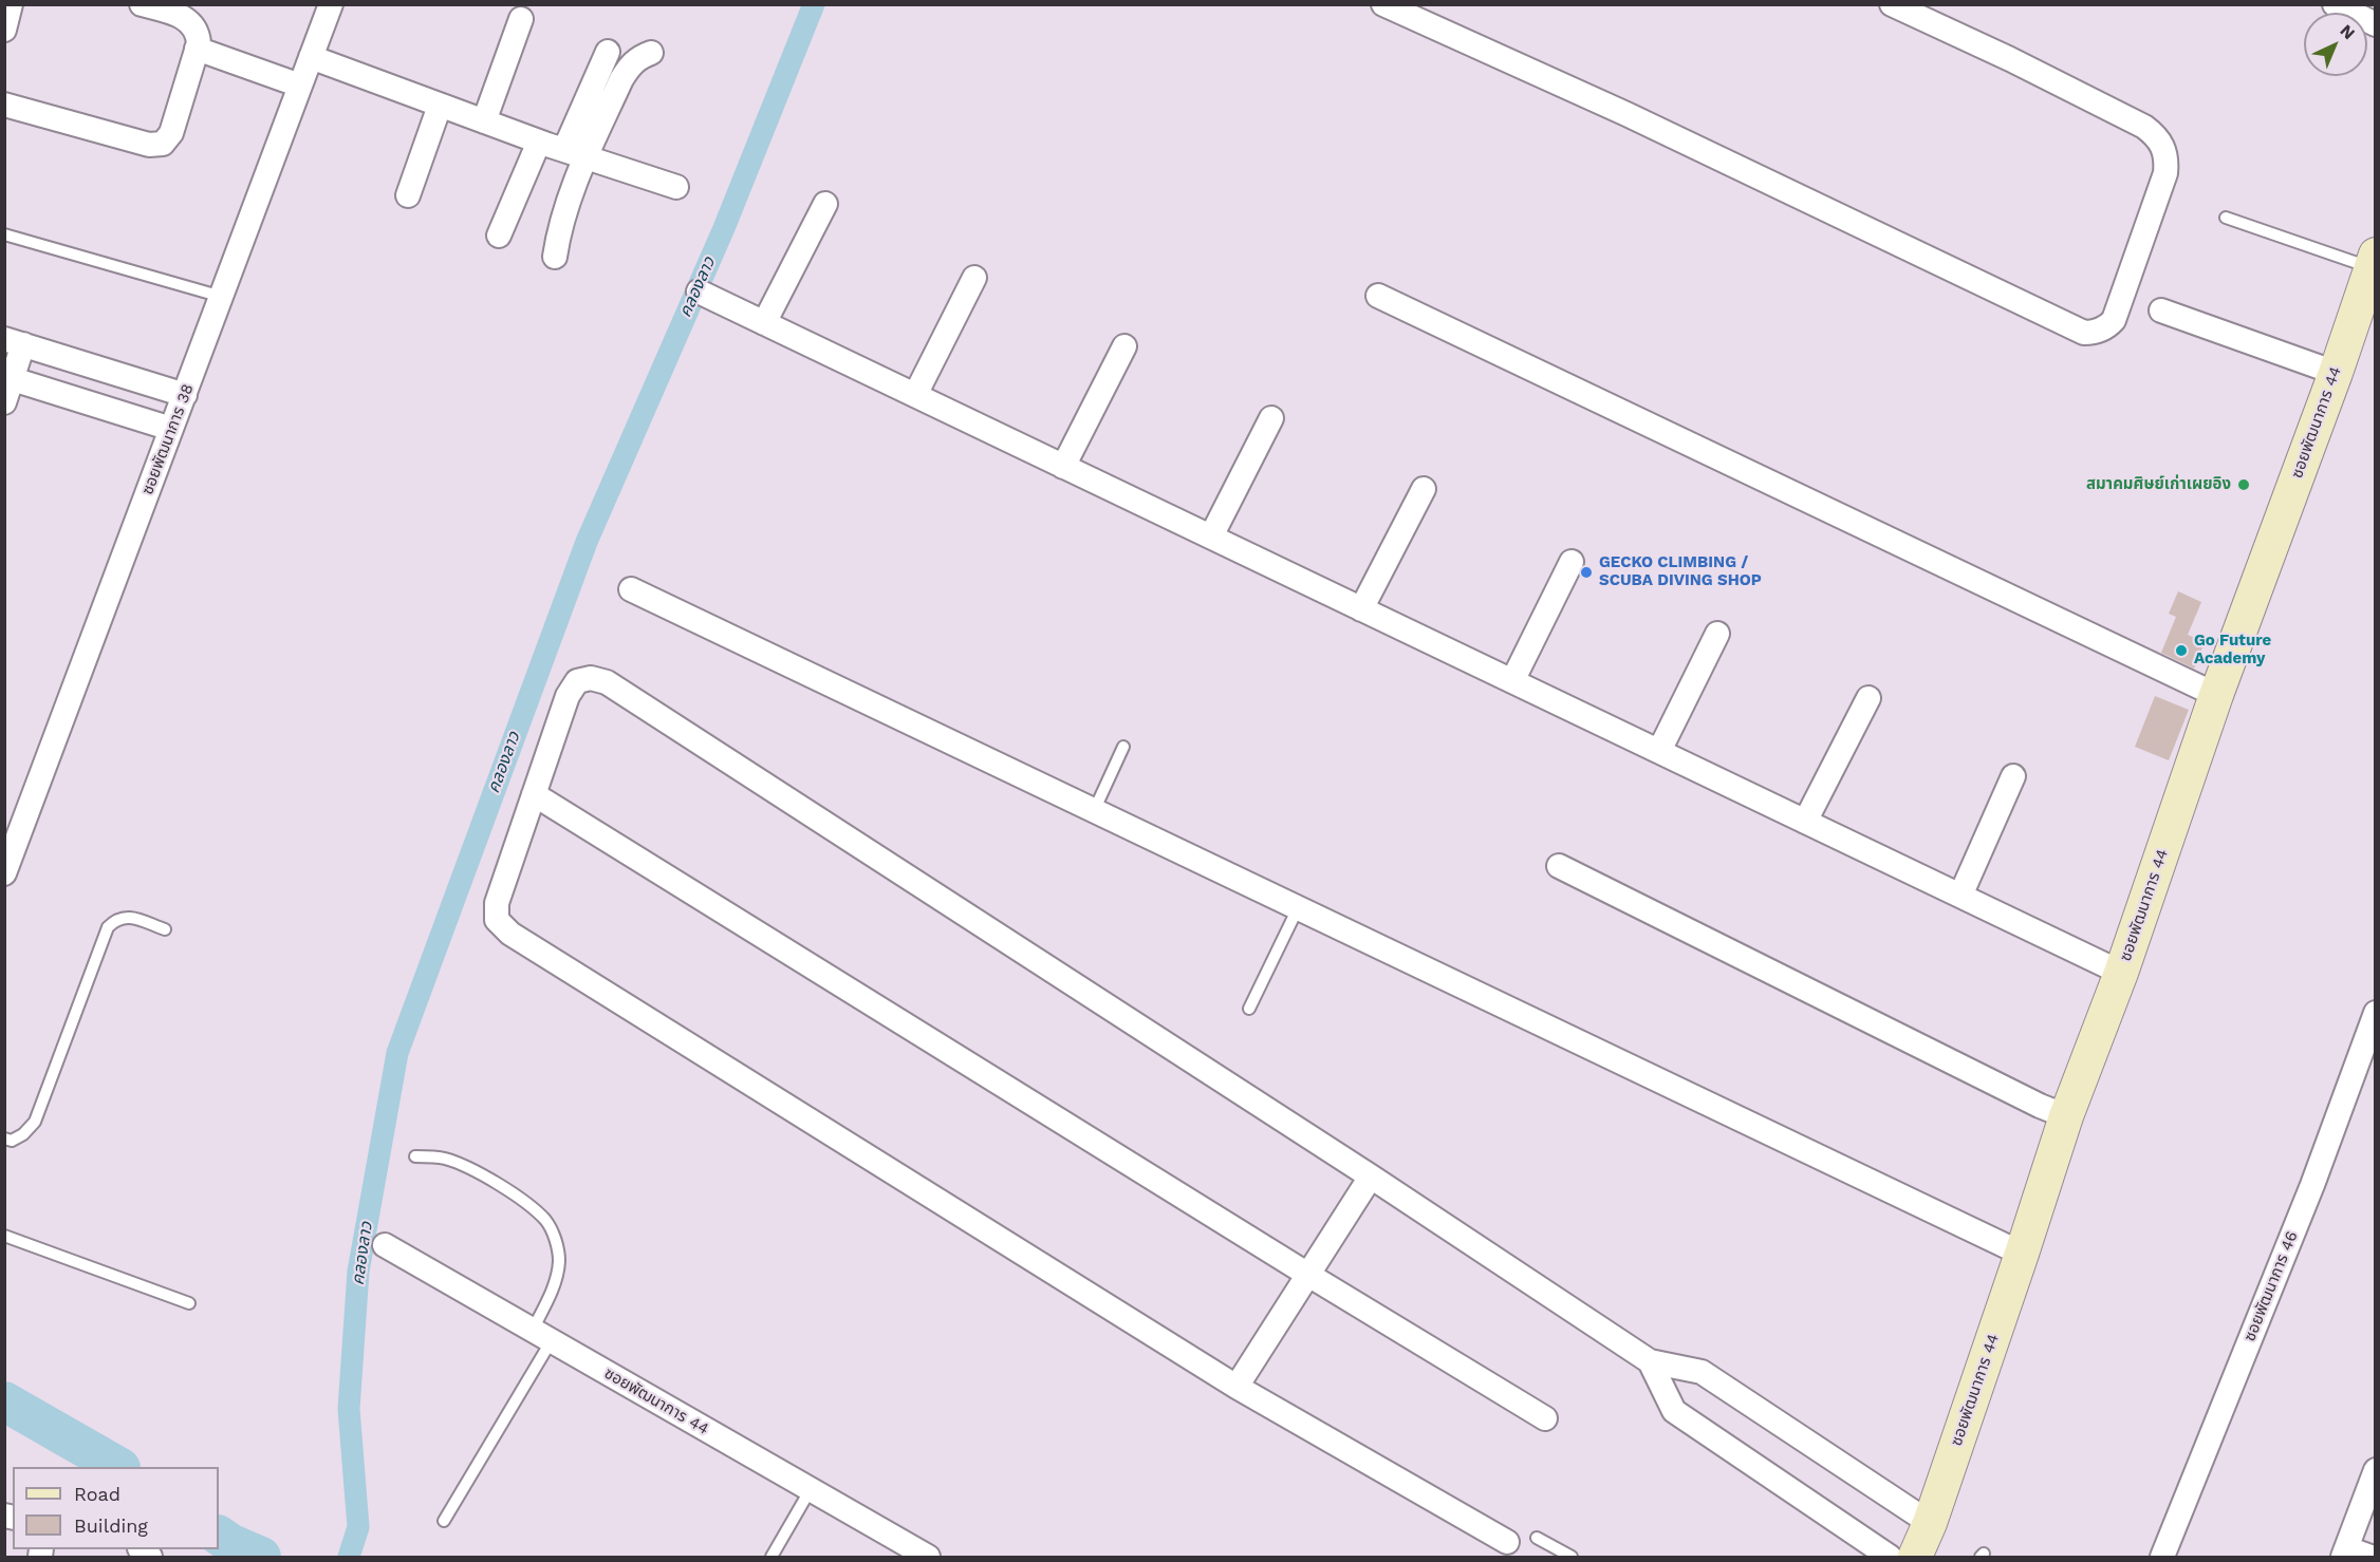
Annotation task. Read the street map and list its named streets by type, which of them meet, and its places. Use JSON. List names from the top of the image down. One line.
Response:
{"streets":{"street":["ซอยพัฒนาการ 44","ซอยพัฒนาการ 38","ซอยพัฒนาการ 46"]},"water":["คลองลาว"],"places":["สมาคมศิษย์เก่าเผยอิง","GECKO CLIMBING / SCUBA DIVING SHOP","Go Future Academy"],"legend":["Road","Building"],"north":"top right"}
